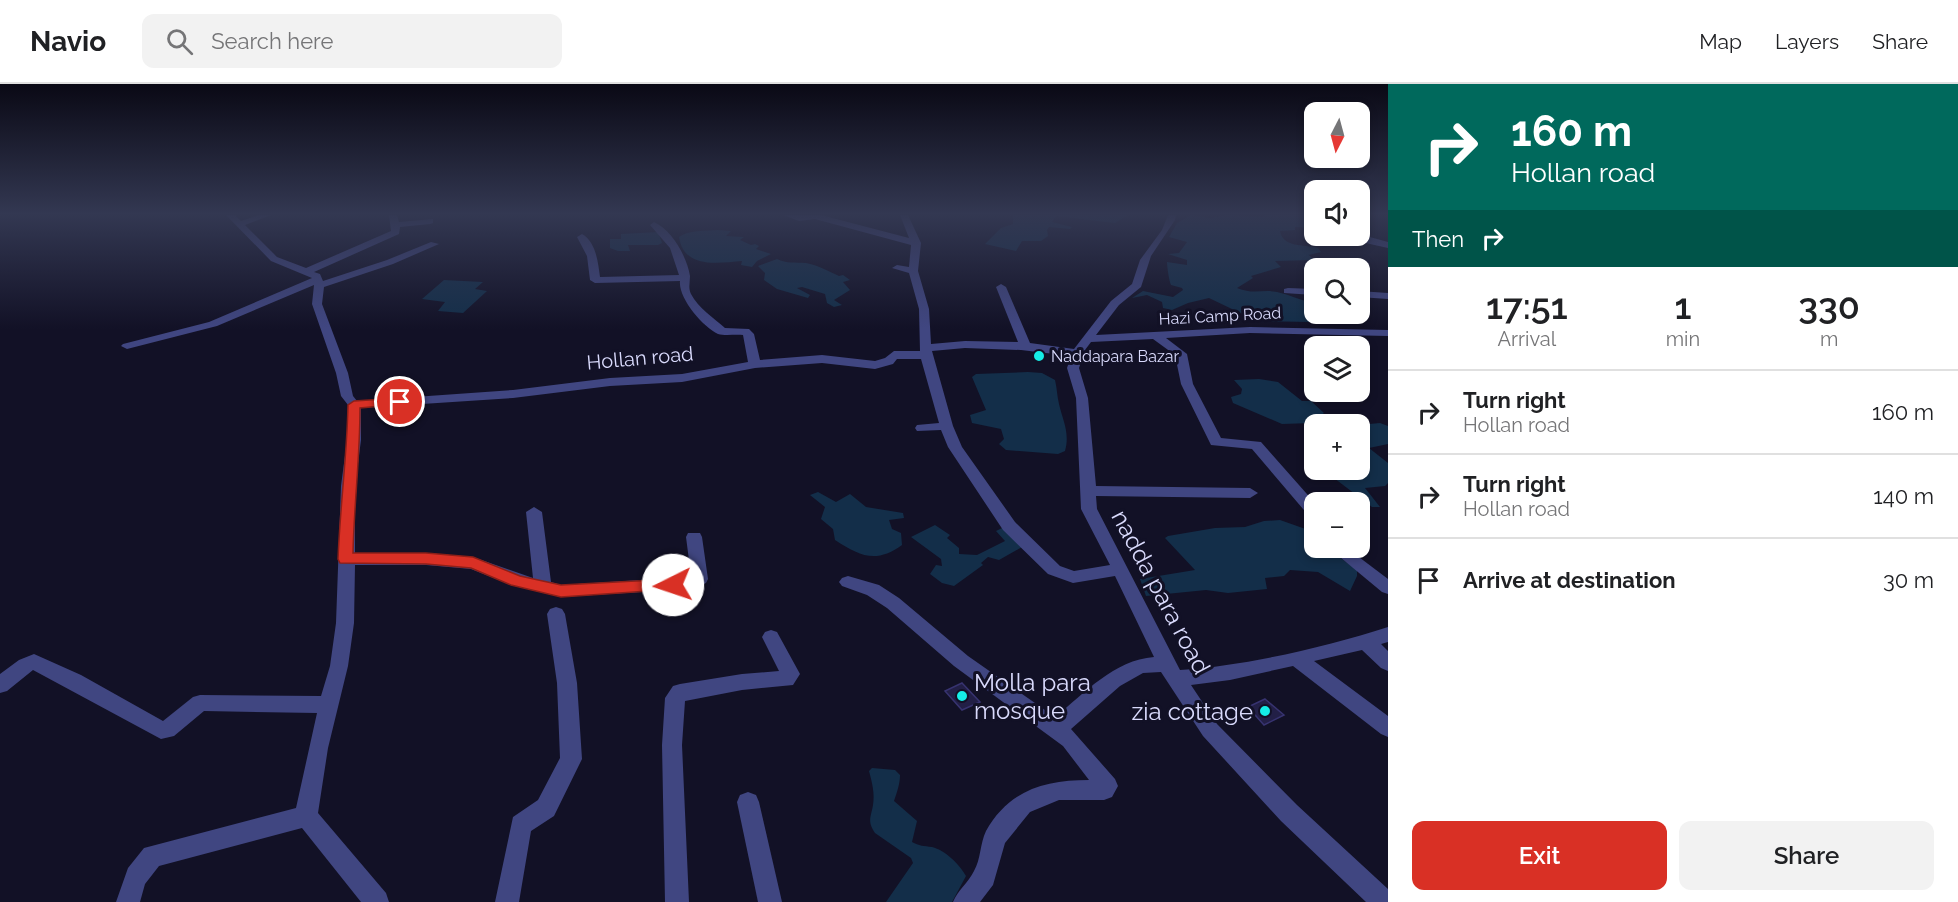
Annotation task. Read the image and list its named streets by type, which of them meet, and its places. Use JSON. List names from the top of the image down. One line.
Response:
{"streets":{"street":["Hazi Camp Road","Hollan road","nadda para road"]},"crossings":[["Hazi Camp Road","Hollan road"],["Hazi Camp Road","nadda para road"]],"places":["Naddapara Bazar","Molla para mosque","zia cottage"],"north":"bottom","page":{"header":"Navio","search":"Search here","nav":["Map","Layers","Share"],"turn":["160 m","Hollan road"],"map_buttons":["+","−"],"then":"Then","eta":["17:51","Arrival","1","min","330","m"],"list":[{"name":"Turn right","note":"Hollan road","value":"160 m"},{"name":"Turn right","note":"Hollan road","value":"140 m"},{"name":"Arrive at destination","value":"30 m"}],"buttons":["Exit","Share"]}}
